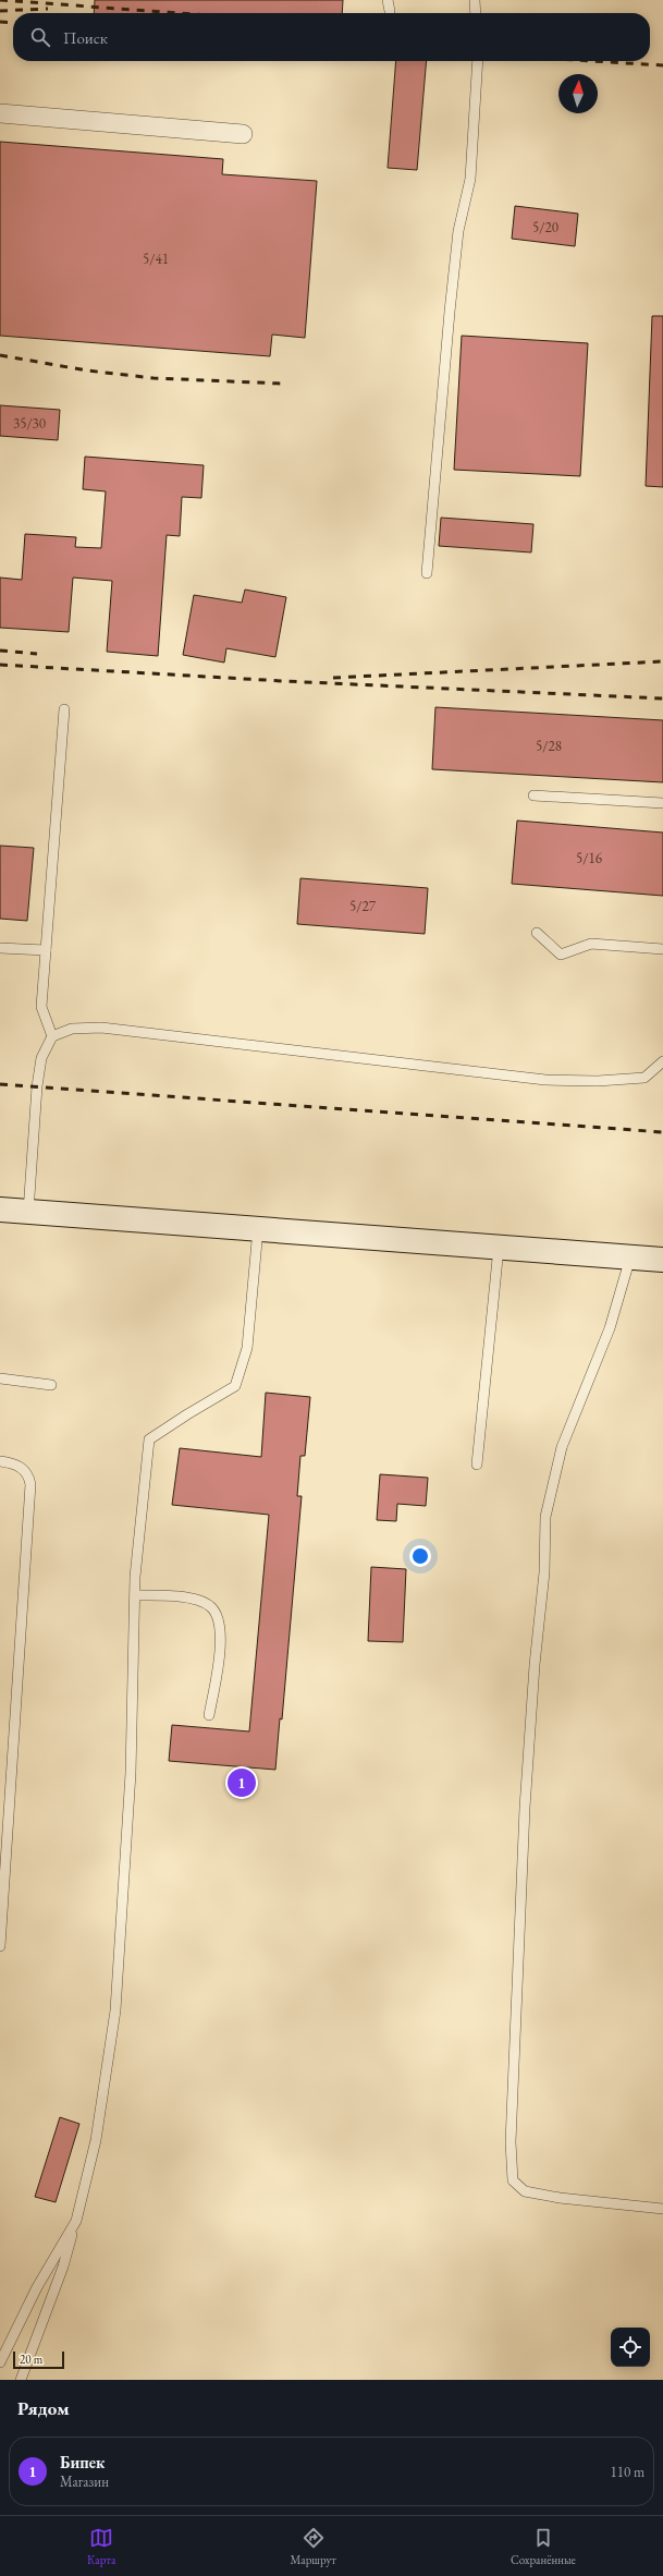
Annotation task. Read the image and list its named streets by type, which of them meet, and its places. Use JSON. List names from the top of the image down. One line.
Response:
{"house_numbers":["5/20","5/41","35/30","5/28","5/16","5/27"],"scale_bar":"20 m","north":"top","page":{"search":"Поиск","pins":"1","scale":"20 m","heading":"Рядом","list":[{"mark":"1","name":"Бипек","note":"Магазин","value":"110 m"}],"nav":["Карта","Маршрут","Сохранённые"]}}
